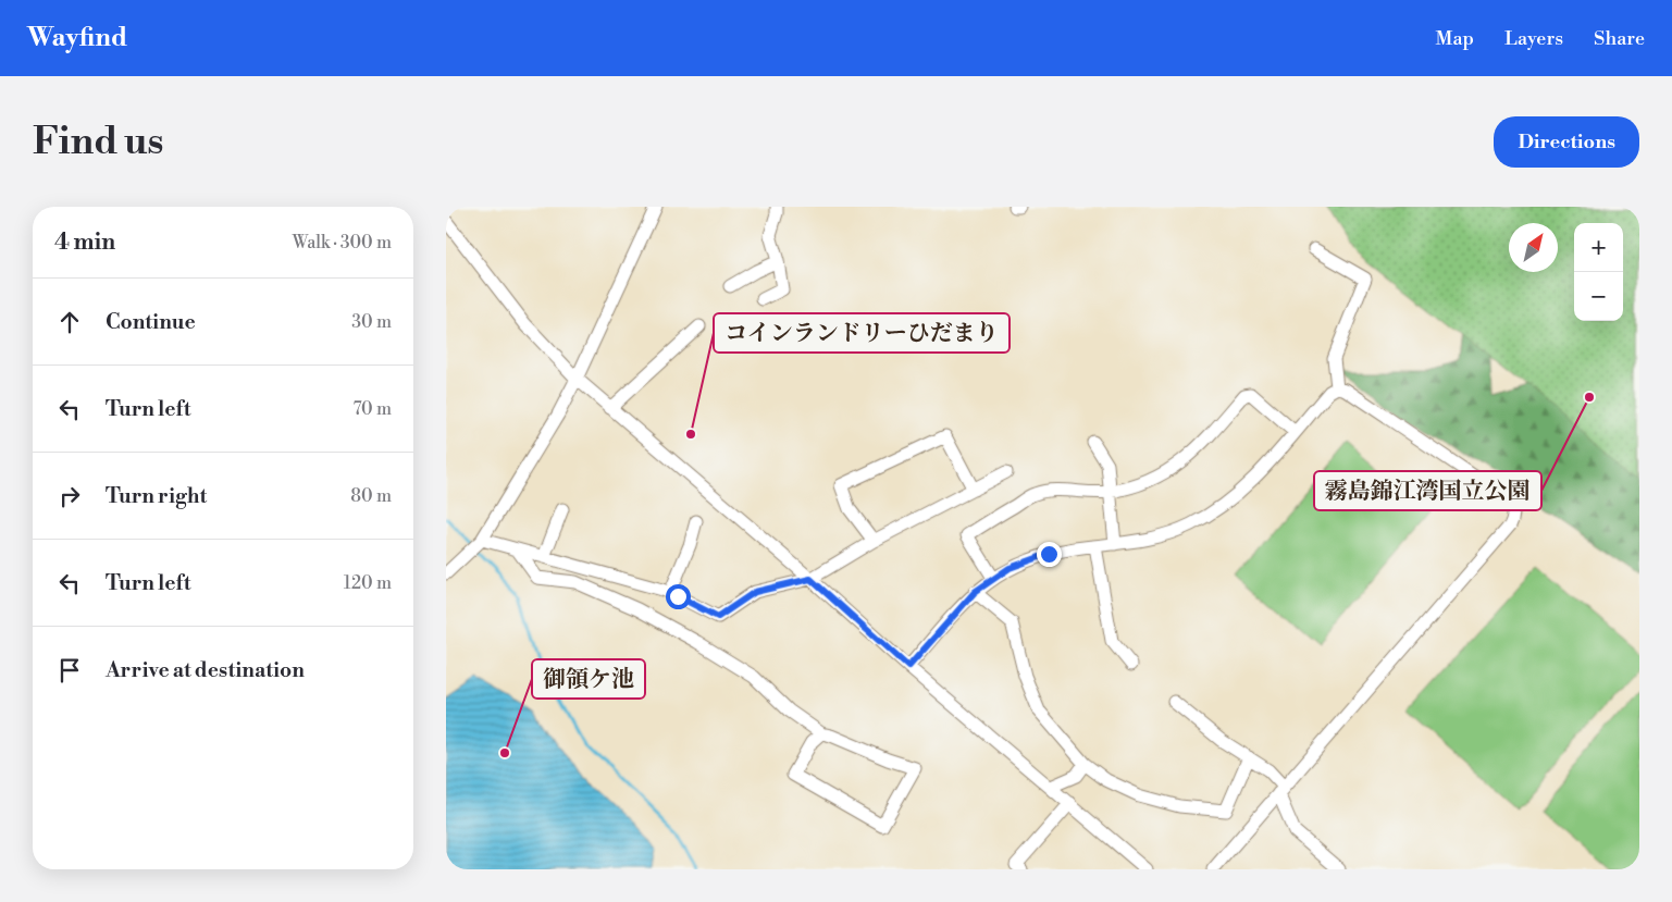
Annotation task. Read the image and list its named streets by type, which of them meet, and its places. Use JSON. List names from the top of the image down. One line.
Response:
{"places":["霧島錦江湾国立公園","コインランドリーひだまり","御領ケ池"],"north":"top right","page":{"header":"Wayfind","nav":["Map","Layers","Share"],"buttons":"Directions","title":"Find us","heading":["4 min","Walk · 300 m"],"map_buttons":["+","−"],"list":[["Continue","30 m"],["Turn left","70 m"],["Turn right","80 m"],["Turn left","120 m"],"Arrive at destination"]}}
